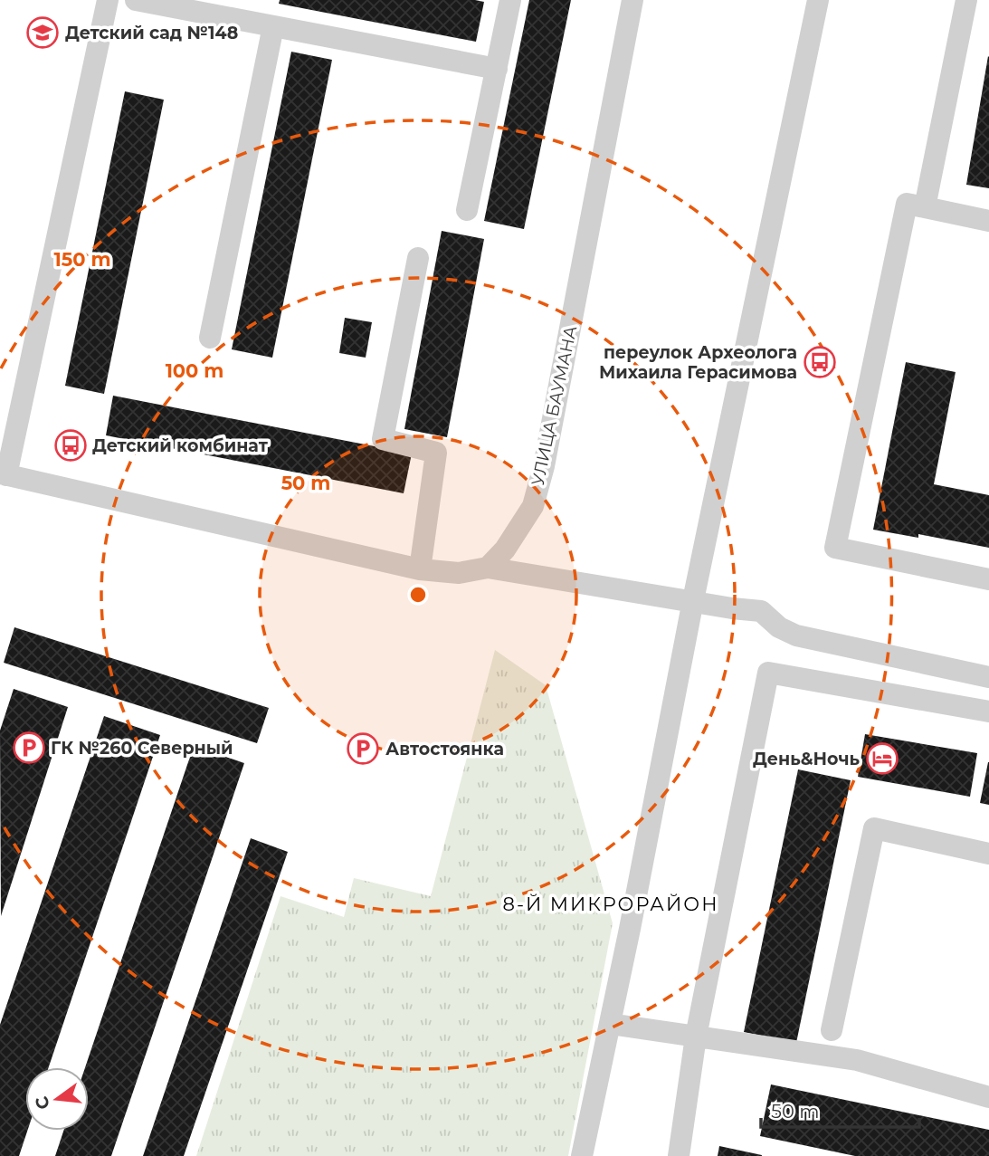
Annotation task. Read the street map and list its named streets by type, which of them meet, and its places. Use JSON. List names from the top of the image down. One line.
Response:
{"streets":{"street":["УЛИЦА БАУМАНА"]},"districts":["8-Й МИКРОРАЙОН"],"places":{"school or university":["Детский сад №148"],"bus stop":["переулок Археолога Михаила Герасимова","Детский комбинат"],"parking":["ГК №260 Северный","Автостоянка"],"hotel":["День&Ночь"]},"scale_bar":"50 m","north":"left","rings":["150 m","100 m","50 m"]}
